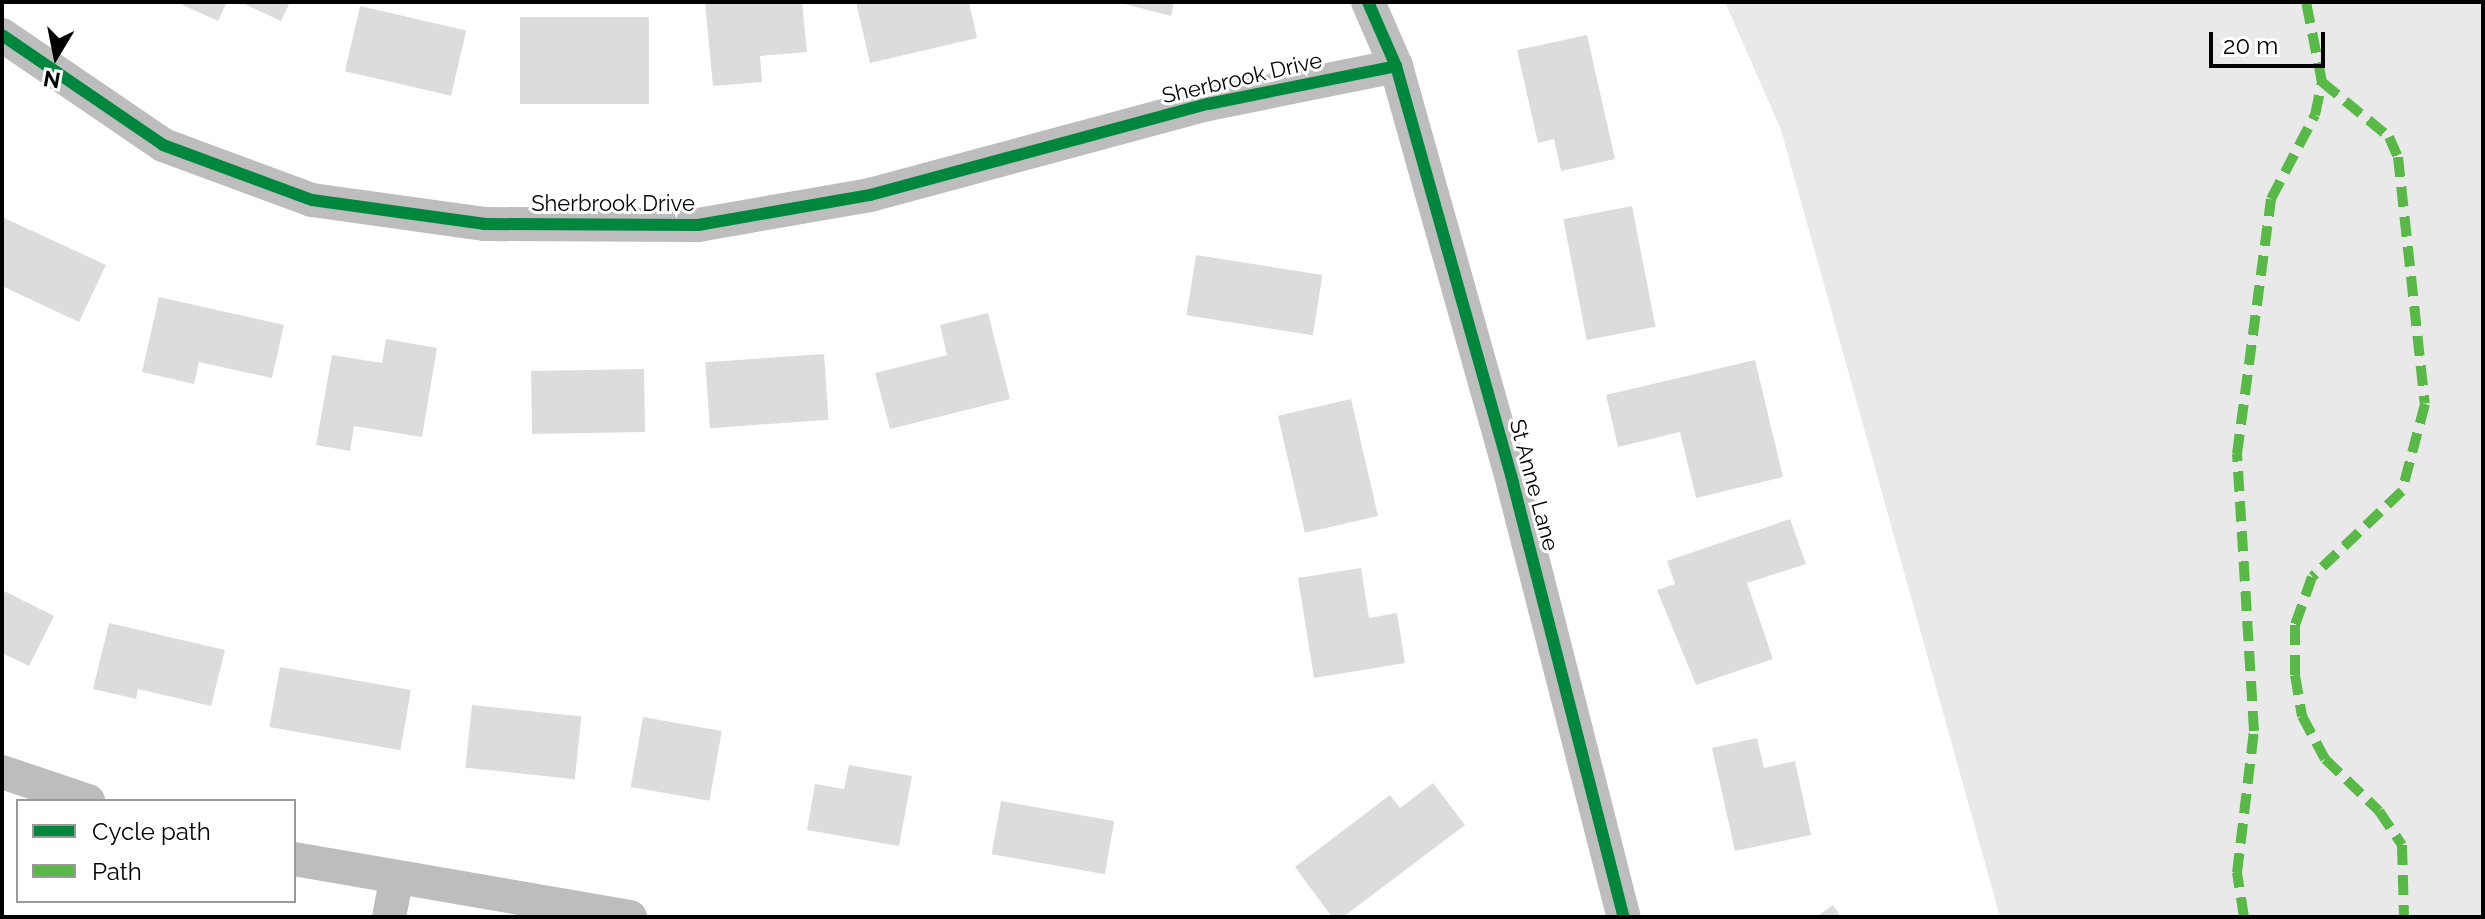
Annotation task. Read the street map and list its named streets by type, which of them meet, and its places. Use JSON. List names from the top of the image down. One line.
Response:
{"streets":{"street":["Sherbrook Drive","St Anne Lane"]},"crossings":[["Sherbrook Drive","St Anne Lane"]],"legend":["Cycle path","Path"],"scale_bar":"20 m","north":"bottom"}
